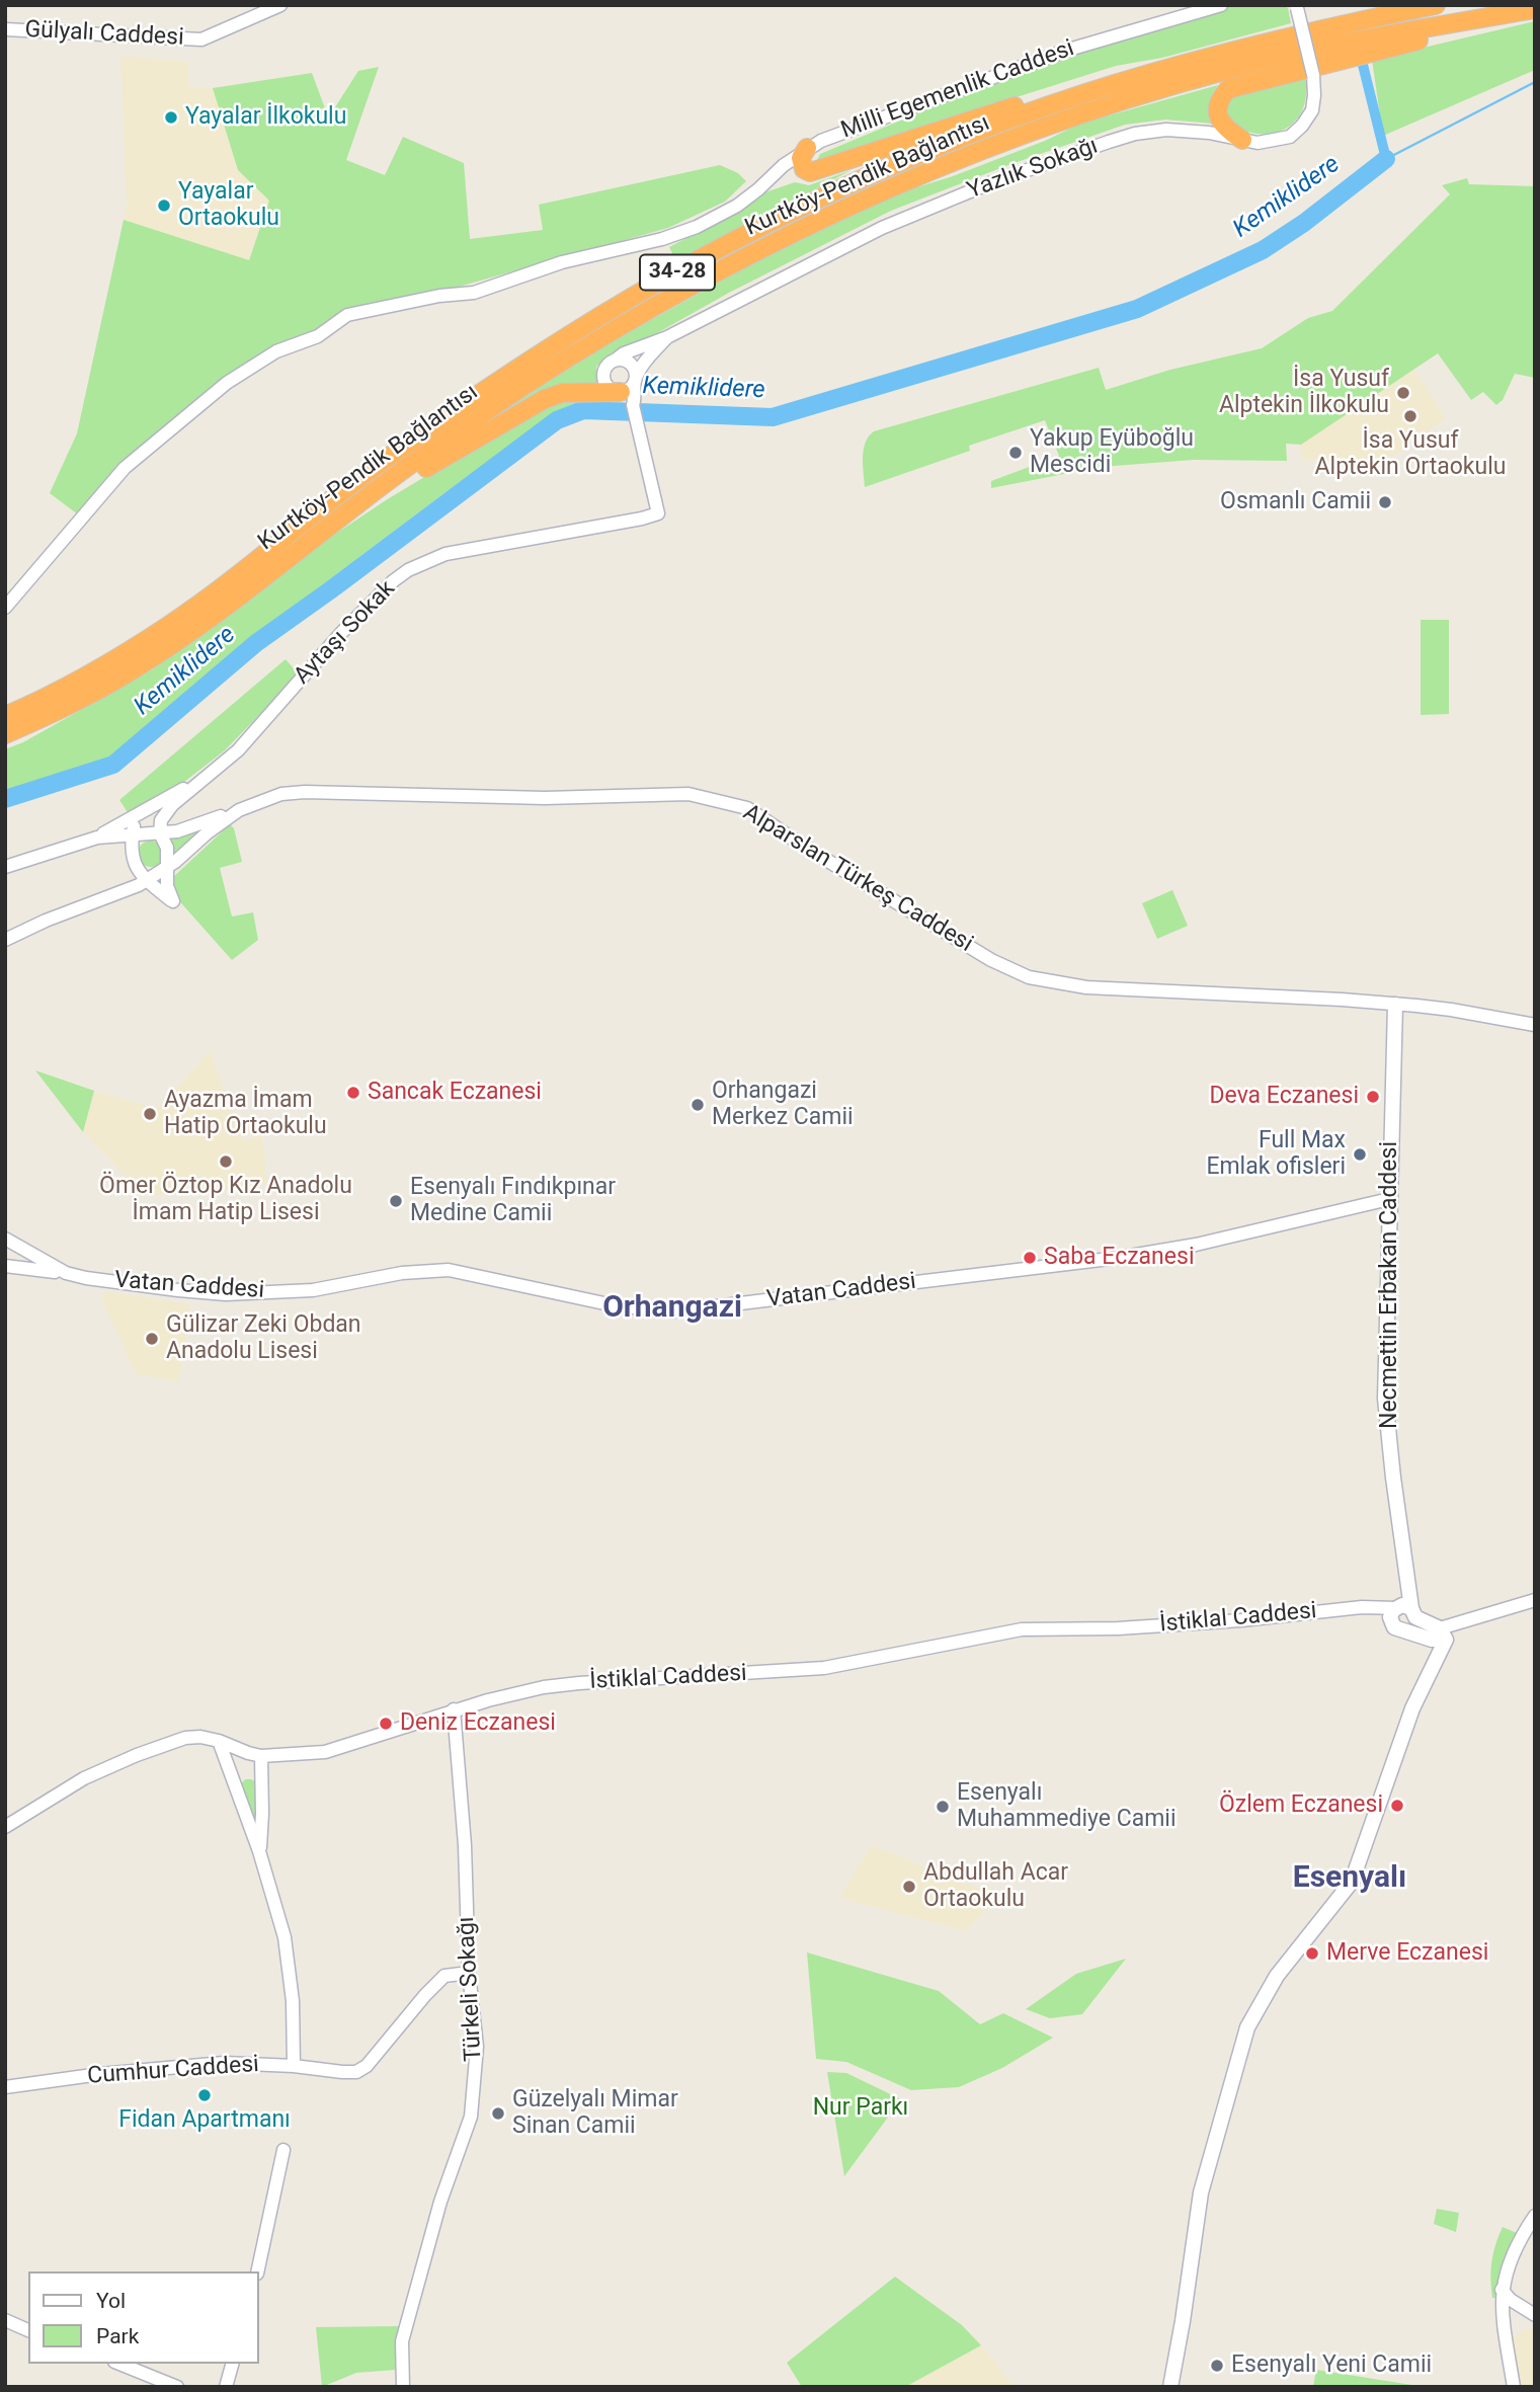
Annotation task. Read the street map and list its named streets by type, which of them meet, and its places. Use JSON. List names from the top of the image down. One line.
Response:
{"streets":{"highway":["Kurtköy-Pendik Bağlantısı","34-28"],"main road":["Necmettin Erbakan Caddesi"],"street":["Gülyalı Caddesi","Milli Egemenlik Caddesi","Yazlık Sokağı","Aytaşı Sokak","Alparslan Türkeş Caddesi","Vatan Caddesi","İstiklal Caddesi","Türkeli Sokağı","Cumhur Caddesi"]},"crossings":[["Yazlık Sokağı","Aytaşı Sokak"],["Alparslan Türkeş Caddesi","Necmettin Erbakan Caddesi"],["Necmettin Erbakan Caddesi","Vatan Caddesi"],["Necmettin Erbakan Caddesi","İstiklal Caddesi"],["İstiklal Caddesi","Türkeli Sokağı"],["Türkeli Sokağı","Cumhur Caddesi"]],"districts":["Orhangazi","Esenyalı"],"water":["Kemiklidere"],"parks":["Nur Parkı"],"places":["Yayalar İlkokulu","Yayalar Ortaokulu","İsa Yusuf Alptekin İlkokulu","İsa Yusuf Alptekin Ortaokulu","Yakup Eyüboğlu Mescidi","Osmanlı Camii","Sancak Eczanesi","Deva Eczanesi","Orhangazi Merkez Camii","Ayazma İmam Hatip Ortaokulu","Full Max Emlak ofisleri","Ömer Öztop Kız Anadolu İmam Hatip Lisesi","Esenyalı Fındıkpınar Medine Camii","Saba Eczanesi","Gülizar Zeki Obdan Anadolu Lisesi","Deniz Eczanesi","Özlem Eczanesi","Esenyalı Muhammediye Camii","Abdullah Acar Ortaokulu","Merve Eczanesi","Fidan Apartmanı","Güzelyalı Mimar Sinan Camii","Esenyalı Yeni Camii"],"legend":["Yol","Park"]}
